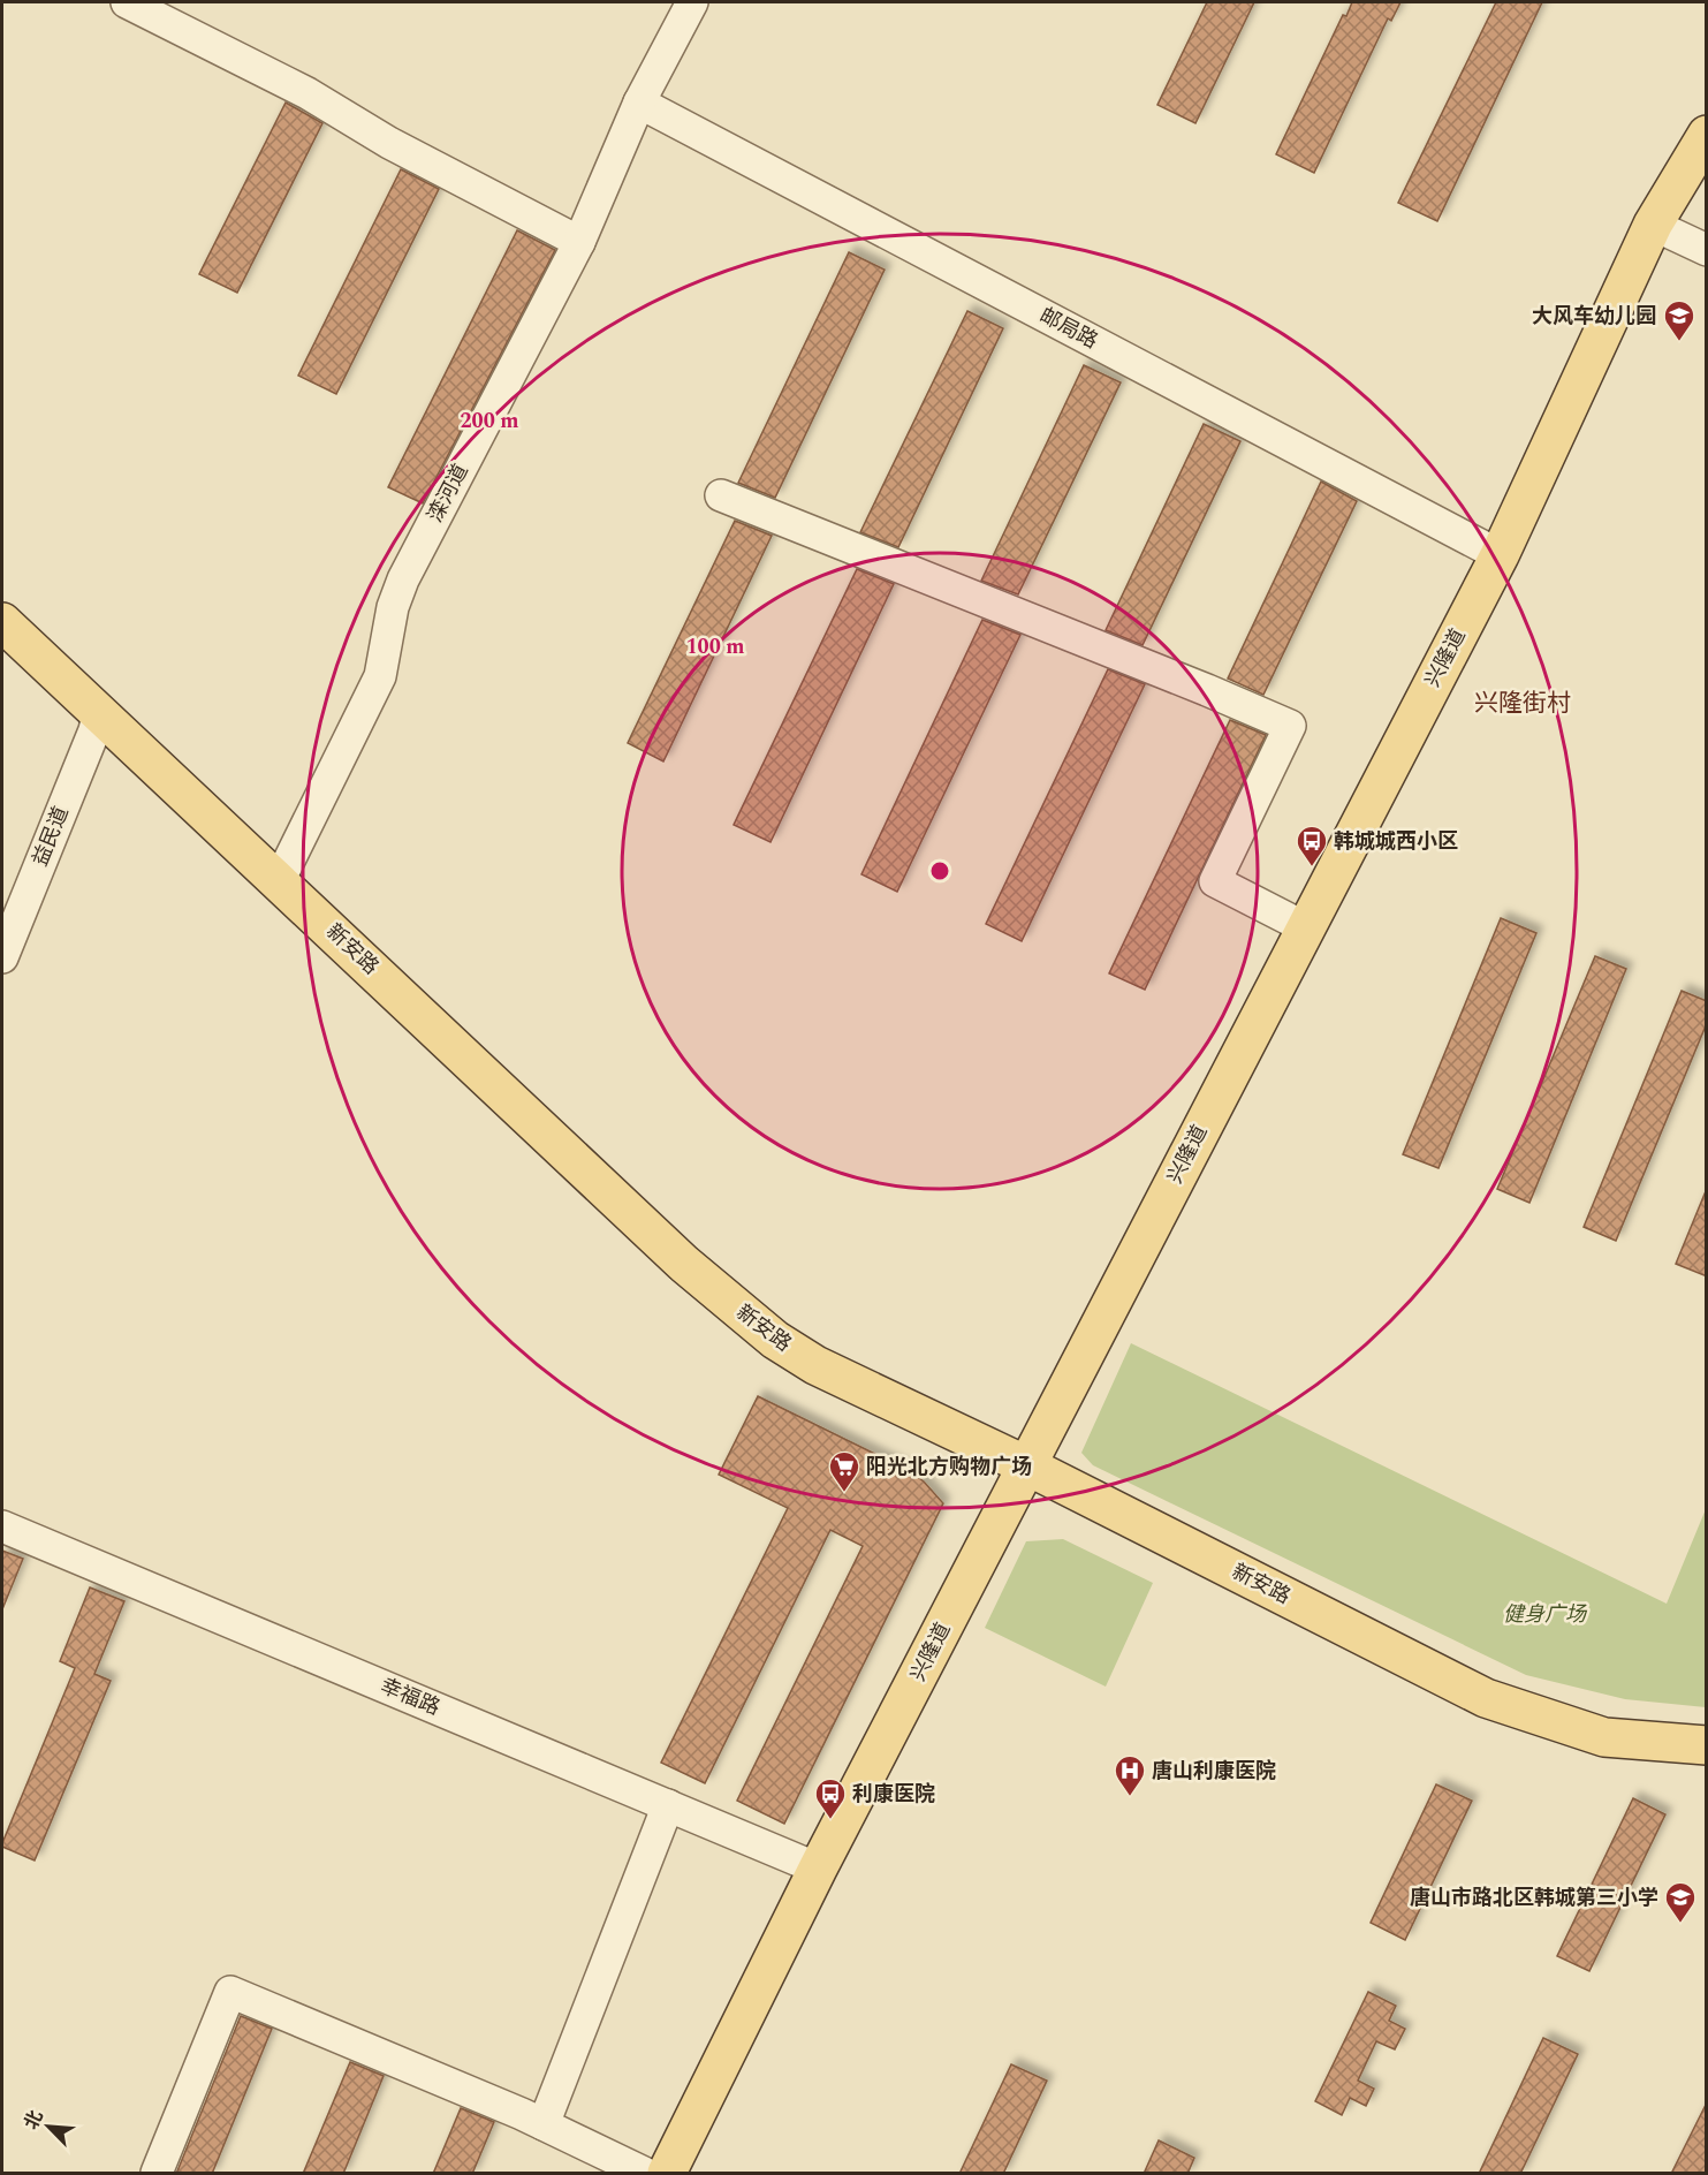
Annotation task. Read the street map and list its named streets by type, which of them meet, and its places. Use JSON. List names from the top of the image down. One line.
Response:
{"streets":{"main road":["兴隆道","新安路"],"street":["邮局路","滦河道","益民道","幸福路"]},"crossings":[["邮局路","滦河道"],["邮局路","兴隆道"],["滦河道","新安路"],["兴隆道","新安路"],["兴隆道","幸福路"],["益民道","新安路"]],"districts":["兴隆街村"],"parks":["健身广场"],"places":{"school or university":["大风车幼儿园","唐山市路北区韩城第三小学"],"bus stop":["韩城城西小区","利康医院"],"supermarket":["阳光北方购物广场"],"hospital":["唐山利康医院"]},"north":"top left","rings":["200 m","100 m"]}
